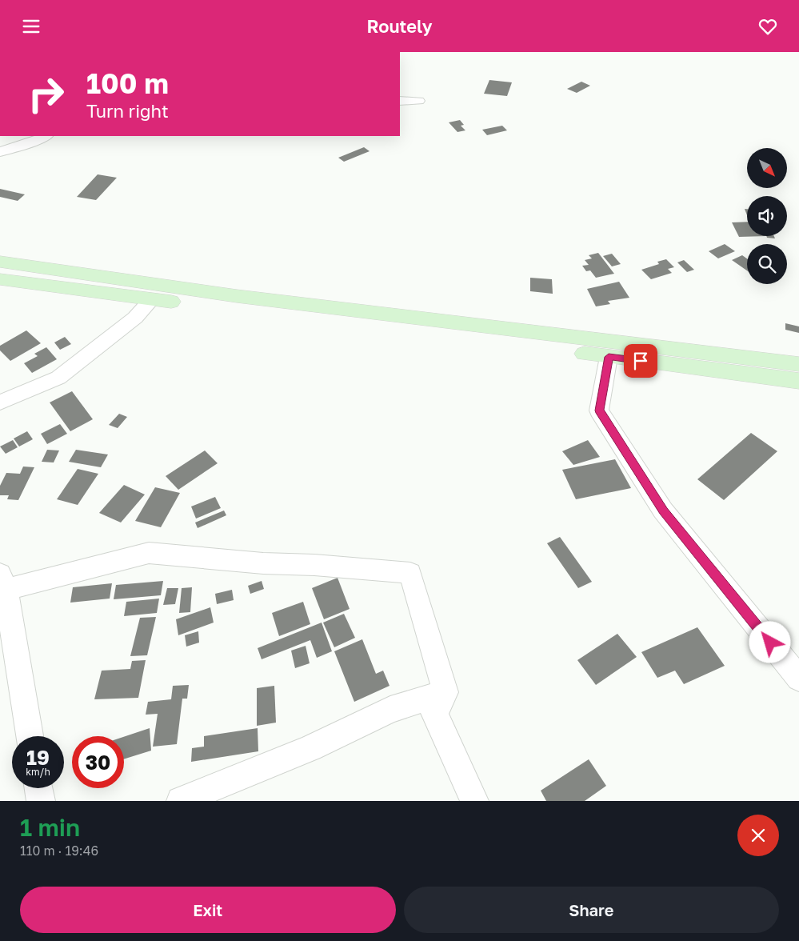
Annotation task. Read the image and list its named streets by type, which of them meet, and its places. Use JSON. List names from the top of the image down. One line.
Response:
{"north":"bottom right","page":{"header":"Routely","turn":["100 m","Turn right"],"speed":"19 km/h","limit":"30","heading":["1 min","110 m · 19:46"],"buttons":["Exit","Share"]}}
